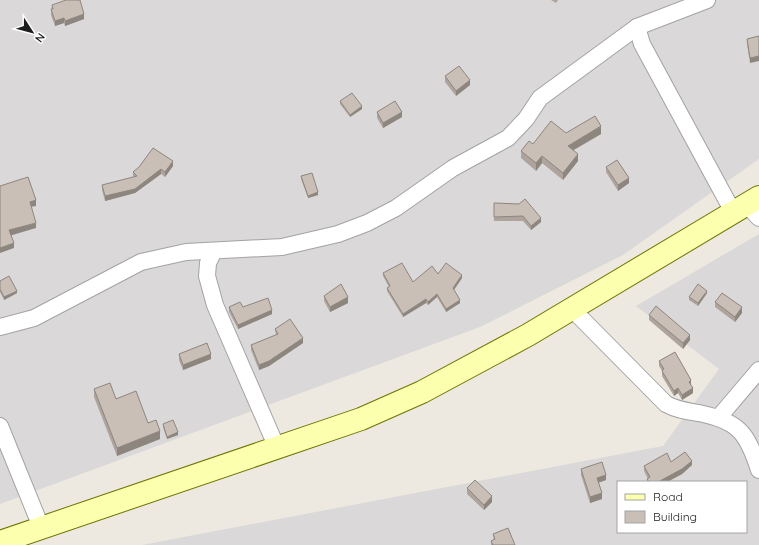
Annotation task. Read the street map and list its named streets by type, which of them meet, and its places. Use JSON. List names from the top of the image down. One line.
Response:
{"legend":["Road","Building"],"north":"bottom right"}
